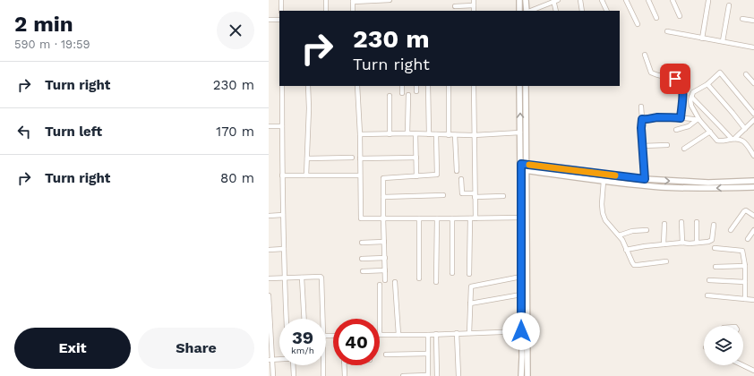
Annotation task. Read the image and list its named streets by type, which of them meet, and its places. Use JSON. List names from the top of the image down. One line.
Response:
{"page":{"heading":["2 min","590 m · 19:59"],"turn":["230 m","Turn right"],"list":[{"name":"Turn right","value":"230 m"},{"name":"Turn left","value":"170 m"},{"name":"Turn right","value":"80 m"}],"speed":"39 km/h","limit":"40","buttons":["Exit","Share"]}}
